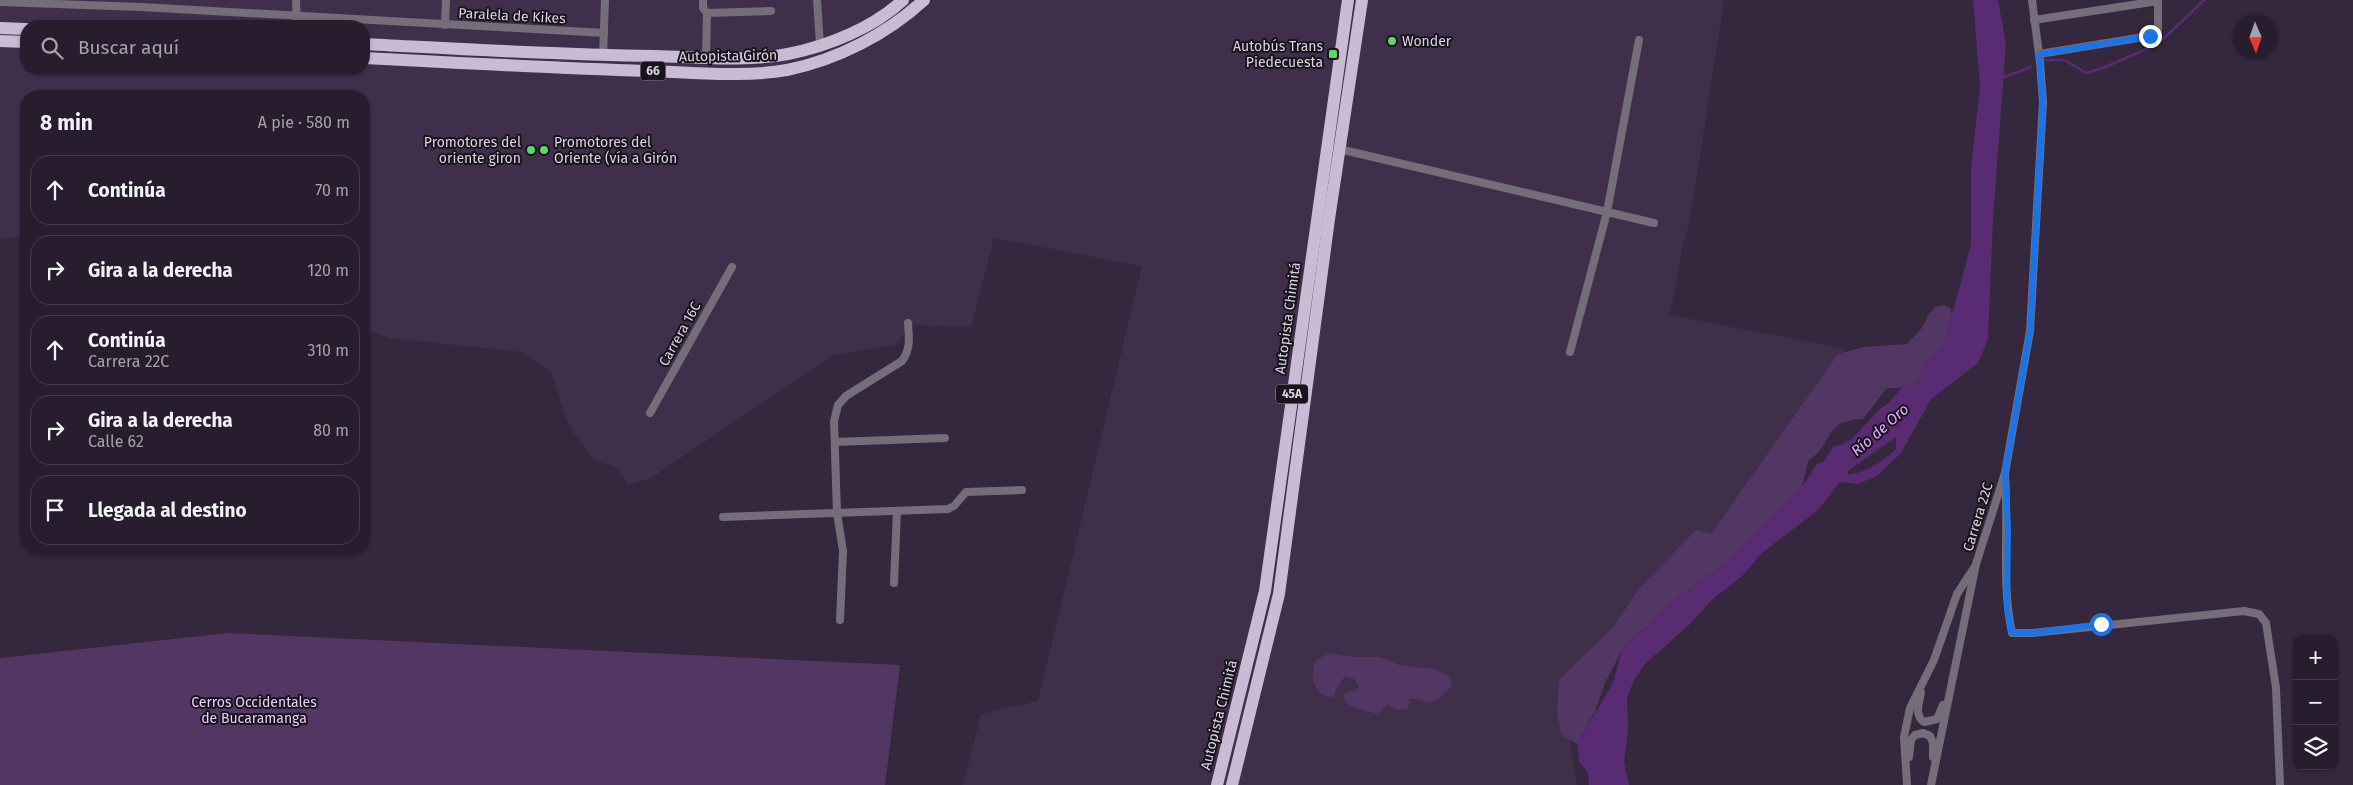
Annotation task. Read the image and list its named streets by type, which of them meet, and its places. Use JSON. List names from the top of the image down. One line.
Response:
{"streets":{"highway":["Autopista Girón","66","Autopista Chimitá","45A"],"street":["Paralela de Kikes","Carrera 16C","Carrera 22C"]},"water":["Río de Oro"],"parks":["Cerros Occidentales de Bucaramanga"],"places":{"other":["Wonder","Promotores del oriente giron","Promotores del Oriente (vía a Girón"],"transit":["Autobús Trans Piedecuesta"]},"north":"bottom","page":{"search":"Buscar aquí","heading":["8 min","A pie · 580 m"],"list":[["Continúa","70 m"],["Gira a la derecha","120 m"],["Continúa","Carrera 22C","310 m"],["Gira a la derecha","Calle 62","80 m"],"Llegada al destino"],"map_buttons":["+","−"]}}
